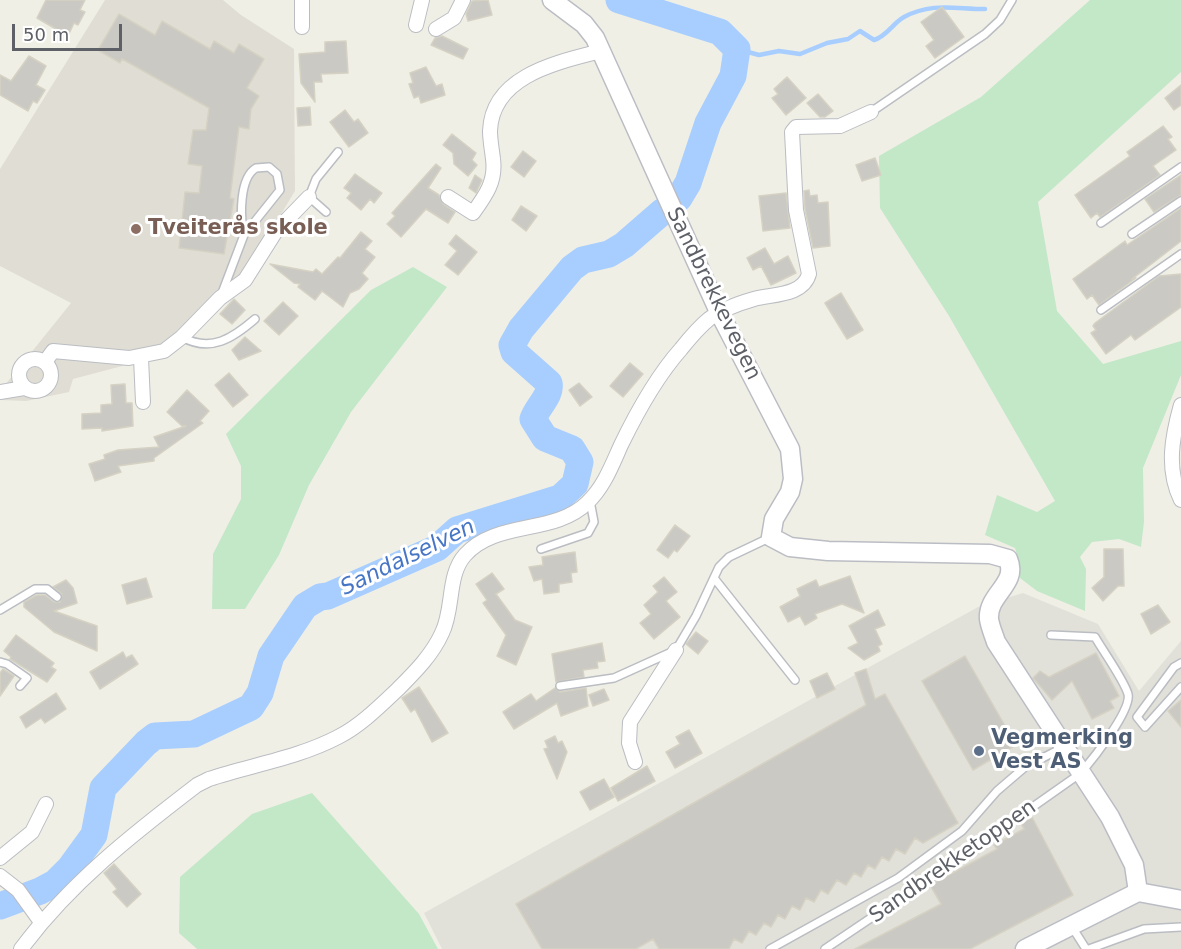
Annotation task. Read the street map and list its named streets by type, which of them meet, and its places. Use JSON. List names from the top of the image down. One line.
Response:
{"streets":{"street":["Sandbrekkevegen"],"lane":["Sandbrekketoppen"]},"water":["Sandalselven"],"places":["Tveiterås skole","Vegmerking Vest AS"],"scale_bar":"50 m"}
